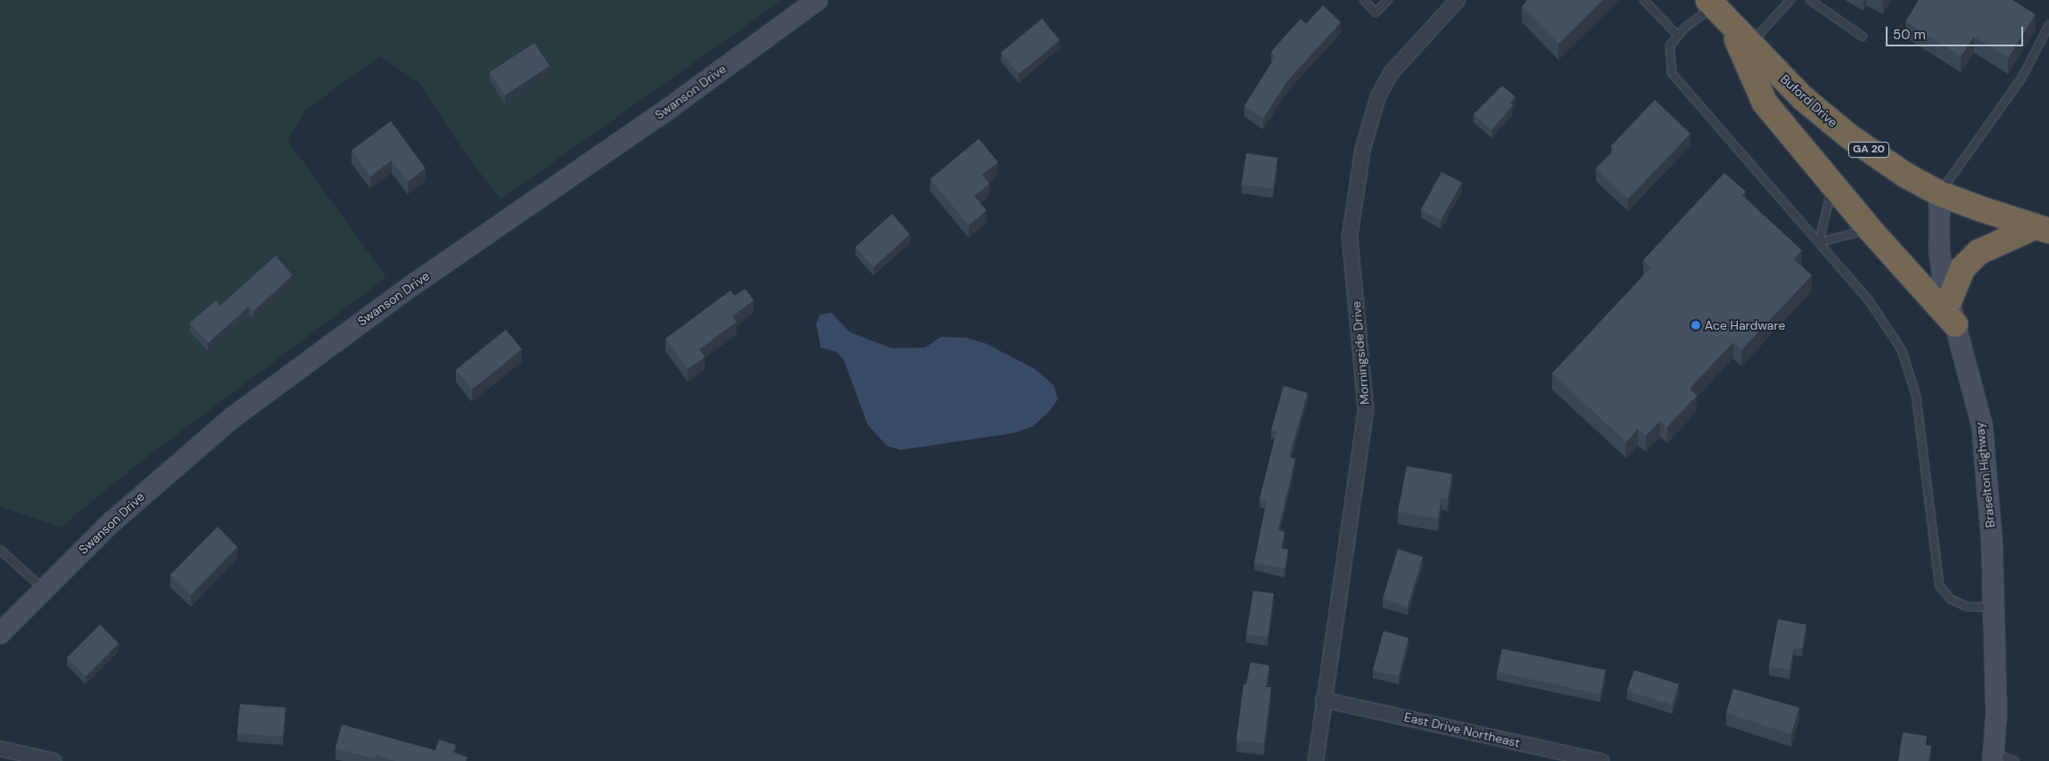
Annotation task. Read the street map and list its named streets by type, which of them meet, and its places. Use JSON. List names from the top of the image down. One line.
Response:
{"streets":{"highway":["Buford Drive","GA 20"],"street":["Swanson Drive","Morningside Drive","Braselton Highway","East Drive Northeast"]},"crossings":[["Buford Drive","Braselton Highway"],["Morningside Drive","East Drive Northeast"]],"places":["Ace Hardware"],"scale_bar":"50 m"}
